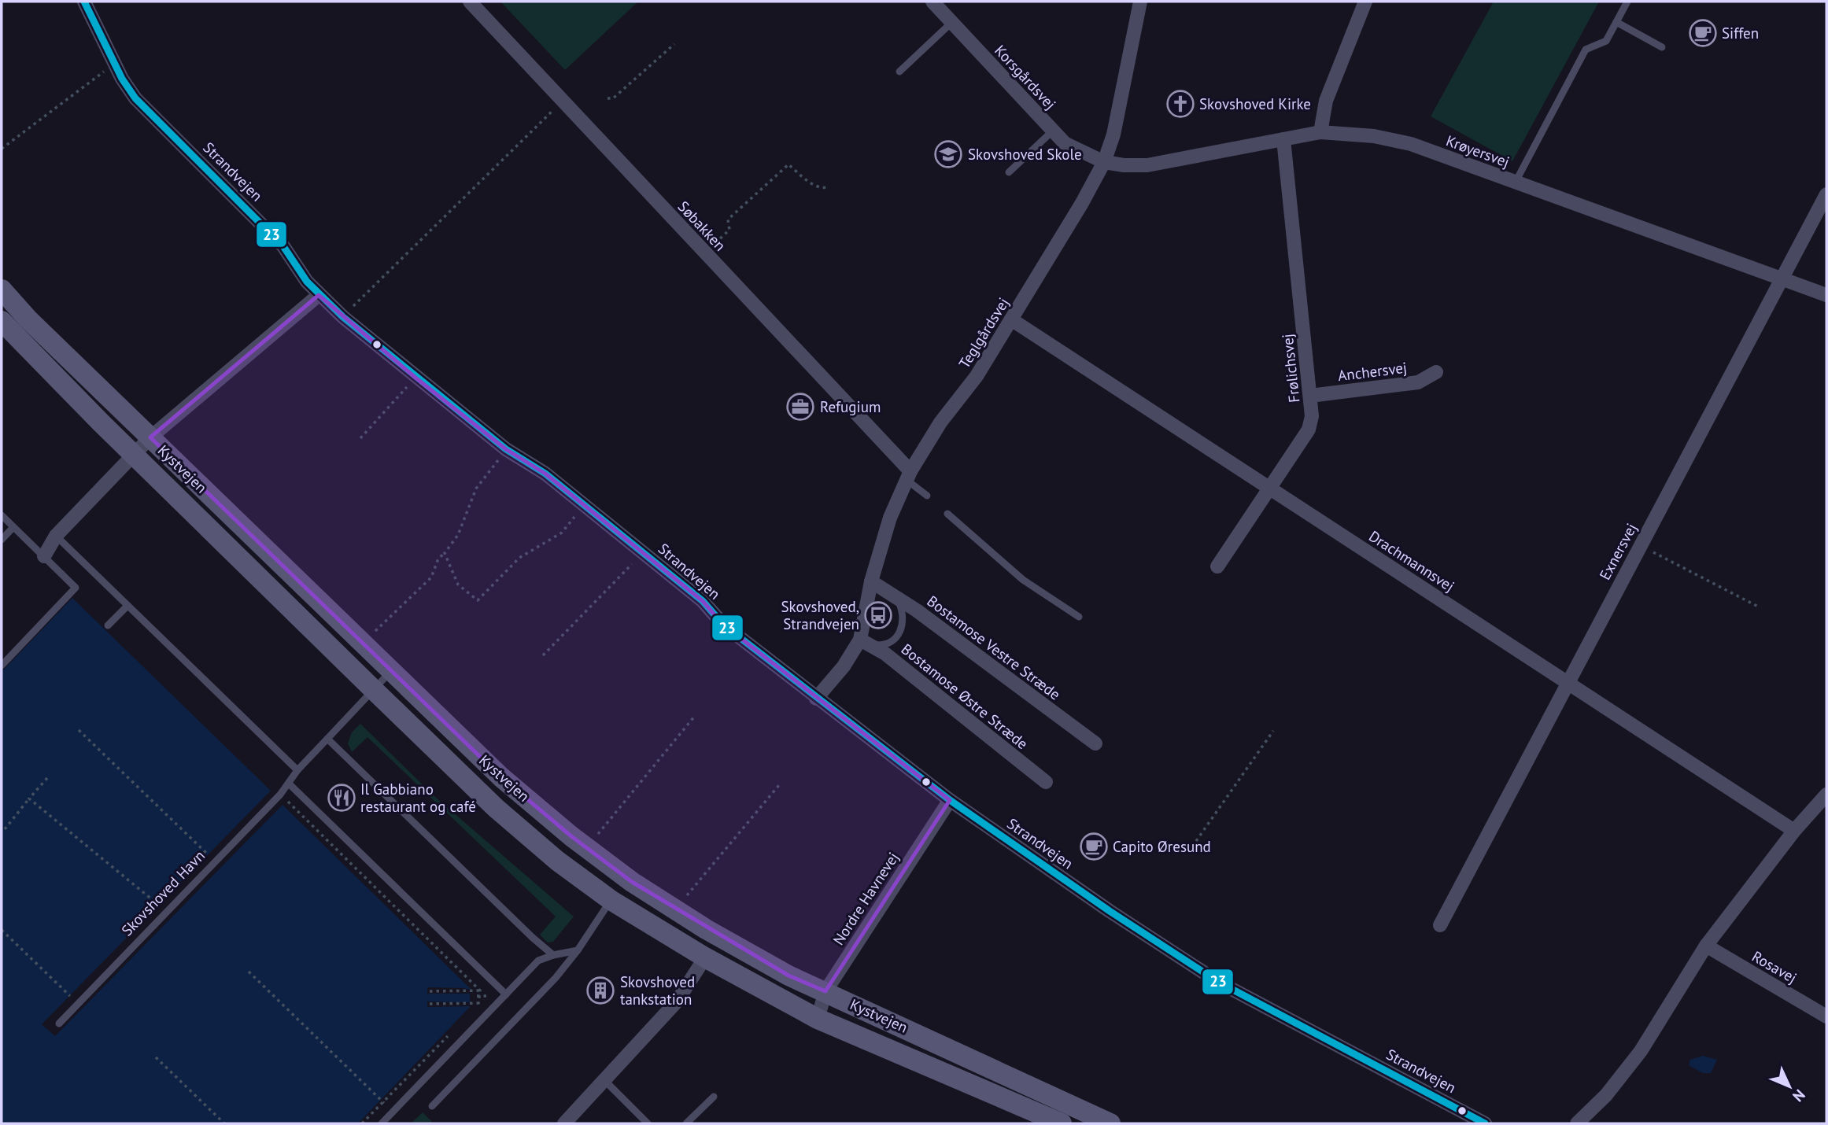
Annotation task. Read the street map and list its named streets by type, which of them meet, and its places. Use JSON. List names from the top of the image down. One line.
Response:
{"streets":{"main road":["Kystvejen"],"street":["Korsgårdsvej","Krøyersvej","Strandvejen","Søbakken","Teglgårdsvej","Frølichsvej","Anchersvej","Exnersvej","Drachmannsvej","Bostamose Vestre Stræde","Bostamose Østre Stræde","Nordre Havnevej","Rosavej"],"lane":["Skovshoved Havn"]},"crossings":[["Korsgårdsvej","Krøyersvej"],["Korsgårdsvej","Teglgårdsvej"],["Krøyersvej","Teglgårdsvej"],["Krøyersvej","Frølichsvej"],["Krøyersvej","Exnersvej"],["Strandvejen","Teglgårdsvej"],["Strandvejen","Nordre Havnevej"],["Søbakken","Teglgårdsvej"],["Teglgårdsvej","Drachmannsvej"],["Teglgårdsvej","Bostamose Vestre Stræde"],["Teglgårdsvej","Bostamose Østre Stræde"],["Frølichsvej","Anchersvej"],["Frølichsvej","Drachmannsvej"],["Kystvejen","Skovshoved Havn"],["Kystvejen","Nordre Havnevej"],["Exnersvej","Drachmannsvej"]],"places":{"cafe":["Siffen","Capito Øresund"],"church":["Skovshoved Kirke"],"school or university":["Skovshoved Skole"],"office":["Refugium"],"bus stop":["Skovshoved, Strandvejen"],"restaurant":["Il Gabbiano restaurant og café"],"building":["Skovshoved tankstation"]},"lines":["transit line 23"],"north":"bottom right"}
